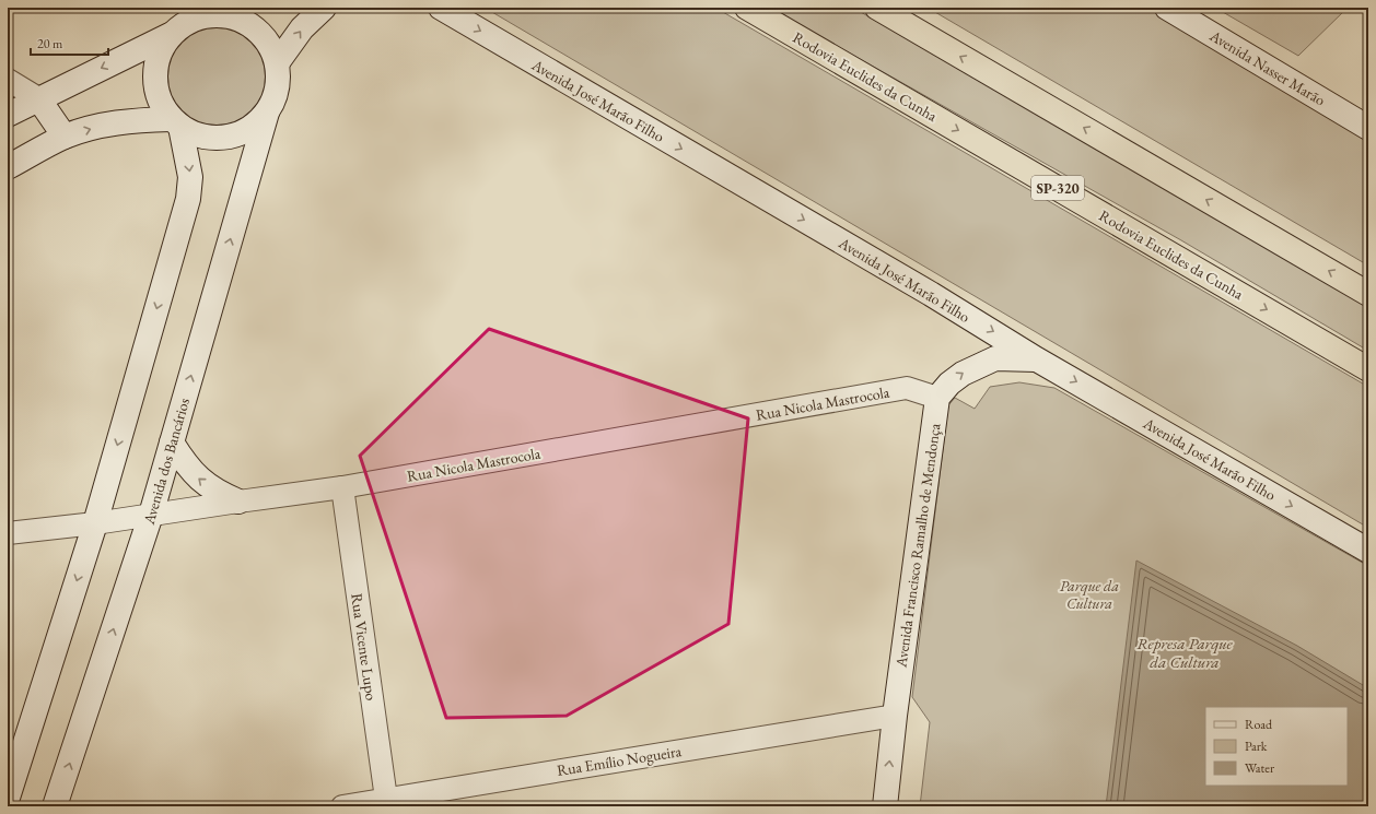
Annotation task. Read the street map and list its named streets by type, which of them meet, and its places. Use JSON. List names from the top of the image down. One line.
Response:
{"streets":{"highway":["Rodovia Euclides da Cunha","SP-320"],"main road":["Avenida Nasser Marão","Avenida José Marão Filho","Avenida dos Bancários","Avenida Francisco Ramalho de Mendonça"],"street":["Rua Nicola Mastrocola","Rua Vicente Lupo","Rua Emílio Nogueira"]},"crossings":[["Rua Nicola Mastrocola","Avenida dos Bancários"],["Rua Nicola Mastrocola","Avenida Francisco Ramalho de Mendonça"],["Rua Nicola Mastrocola","Rua Vicente Lupo"],["Avenida Francisco Ramalho de Mendonça","Rua Emílio Nogueira"],["Rua Vicente Lupo","Rua Emílio Nogueira"]],"one_way":["Avenida José Marão Filho"],"water":["Represa Parque da Cultura"],"parks":["Parque da Cultura"],"legend":["Road","Park","Water"],"scale_bar":"20 m"}
